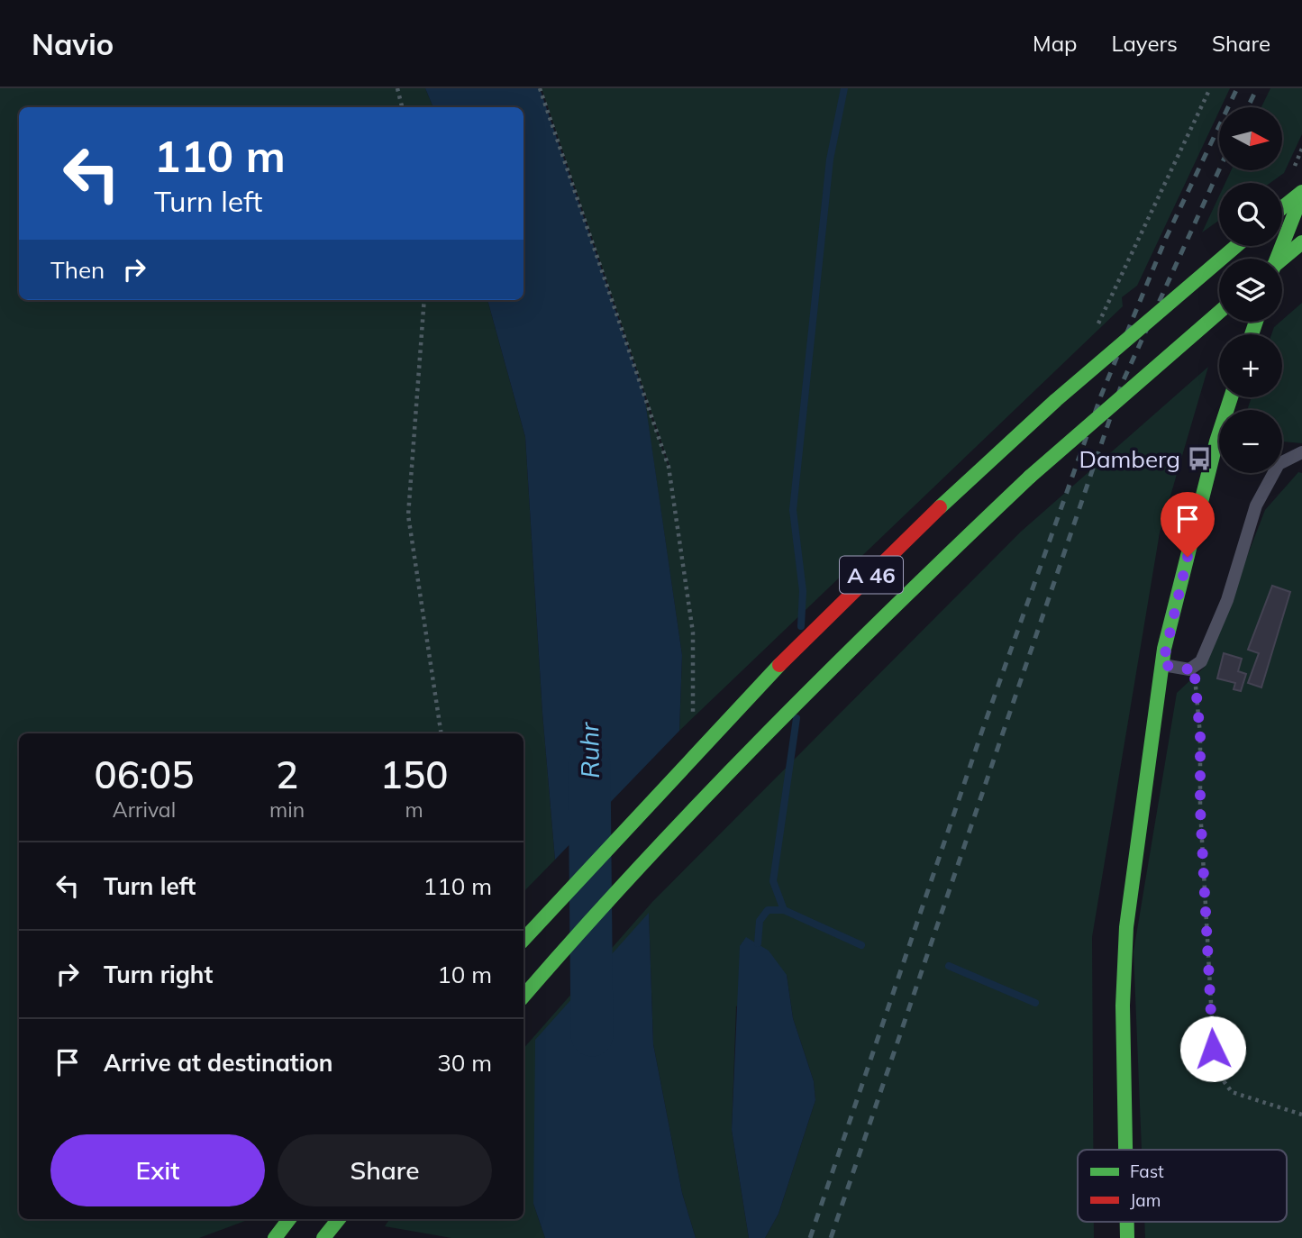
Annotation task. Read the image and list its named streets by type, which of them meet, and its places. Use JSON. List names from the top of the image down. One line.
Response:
{"streets":{"main road":["A 46"]},"water":["Ruhr"],"places":{"bus stop":["Damberg"]},"legend":["Fast","Jam"],"north":"right","page":{"header":"Navio","nav":["Map","Layers","Share"],"map_buttons":["+","−"],"turn":["110 m","Turn left"],"then":"Then","eta":["06:05","Arrival","2","min","150","m"],"list":[{"name":"Turn left","value":"110 m"},{"name":"Turn right","value":"10 m"},{"name":"Arrive at destination","value":"30 m"}],"buttons":["Exit","Share"]}}
